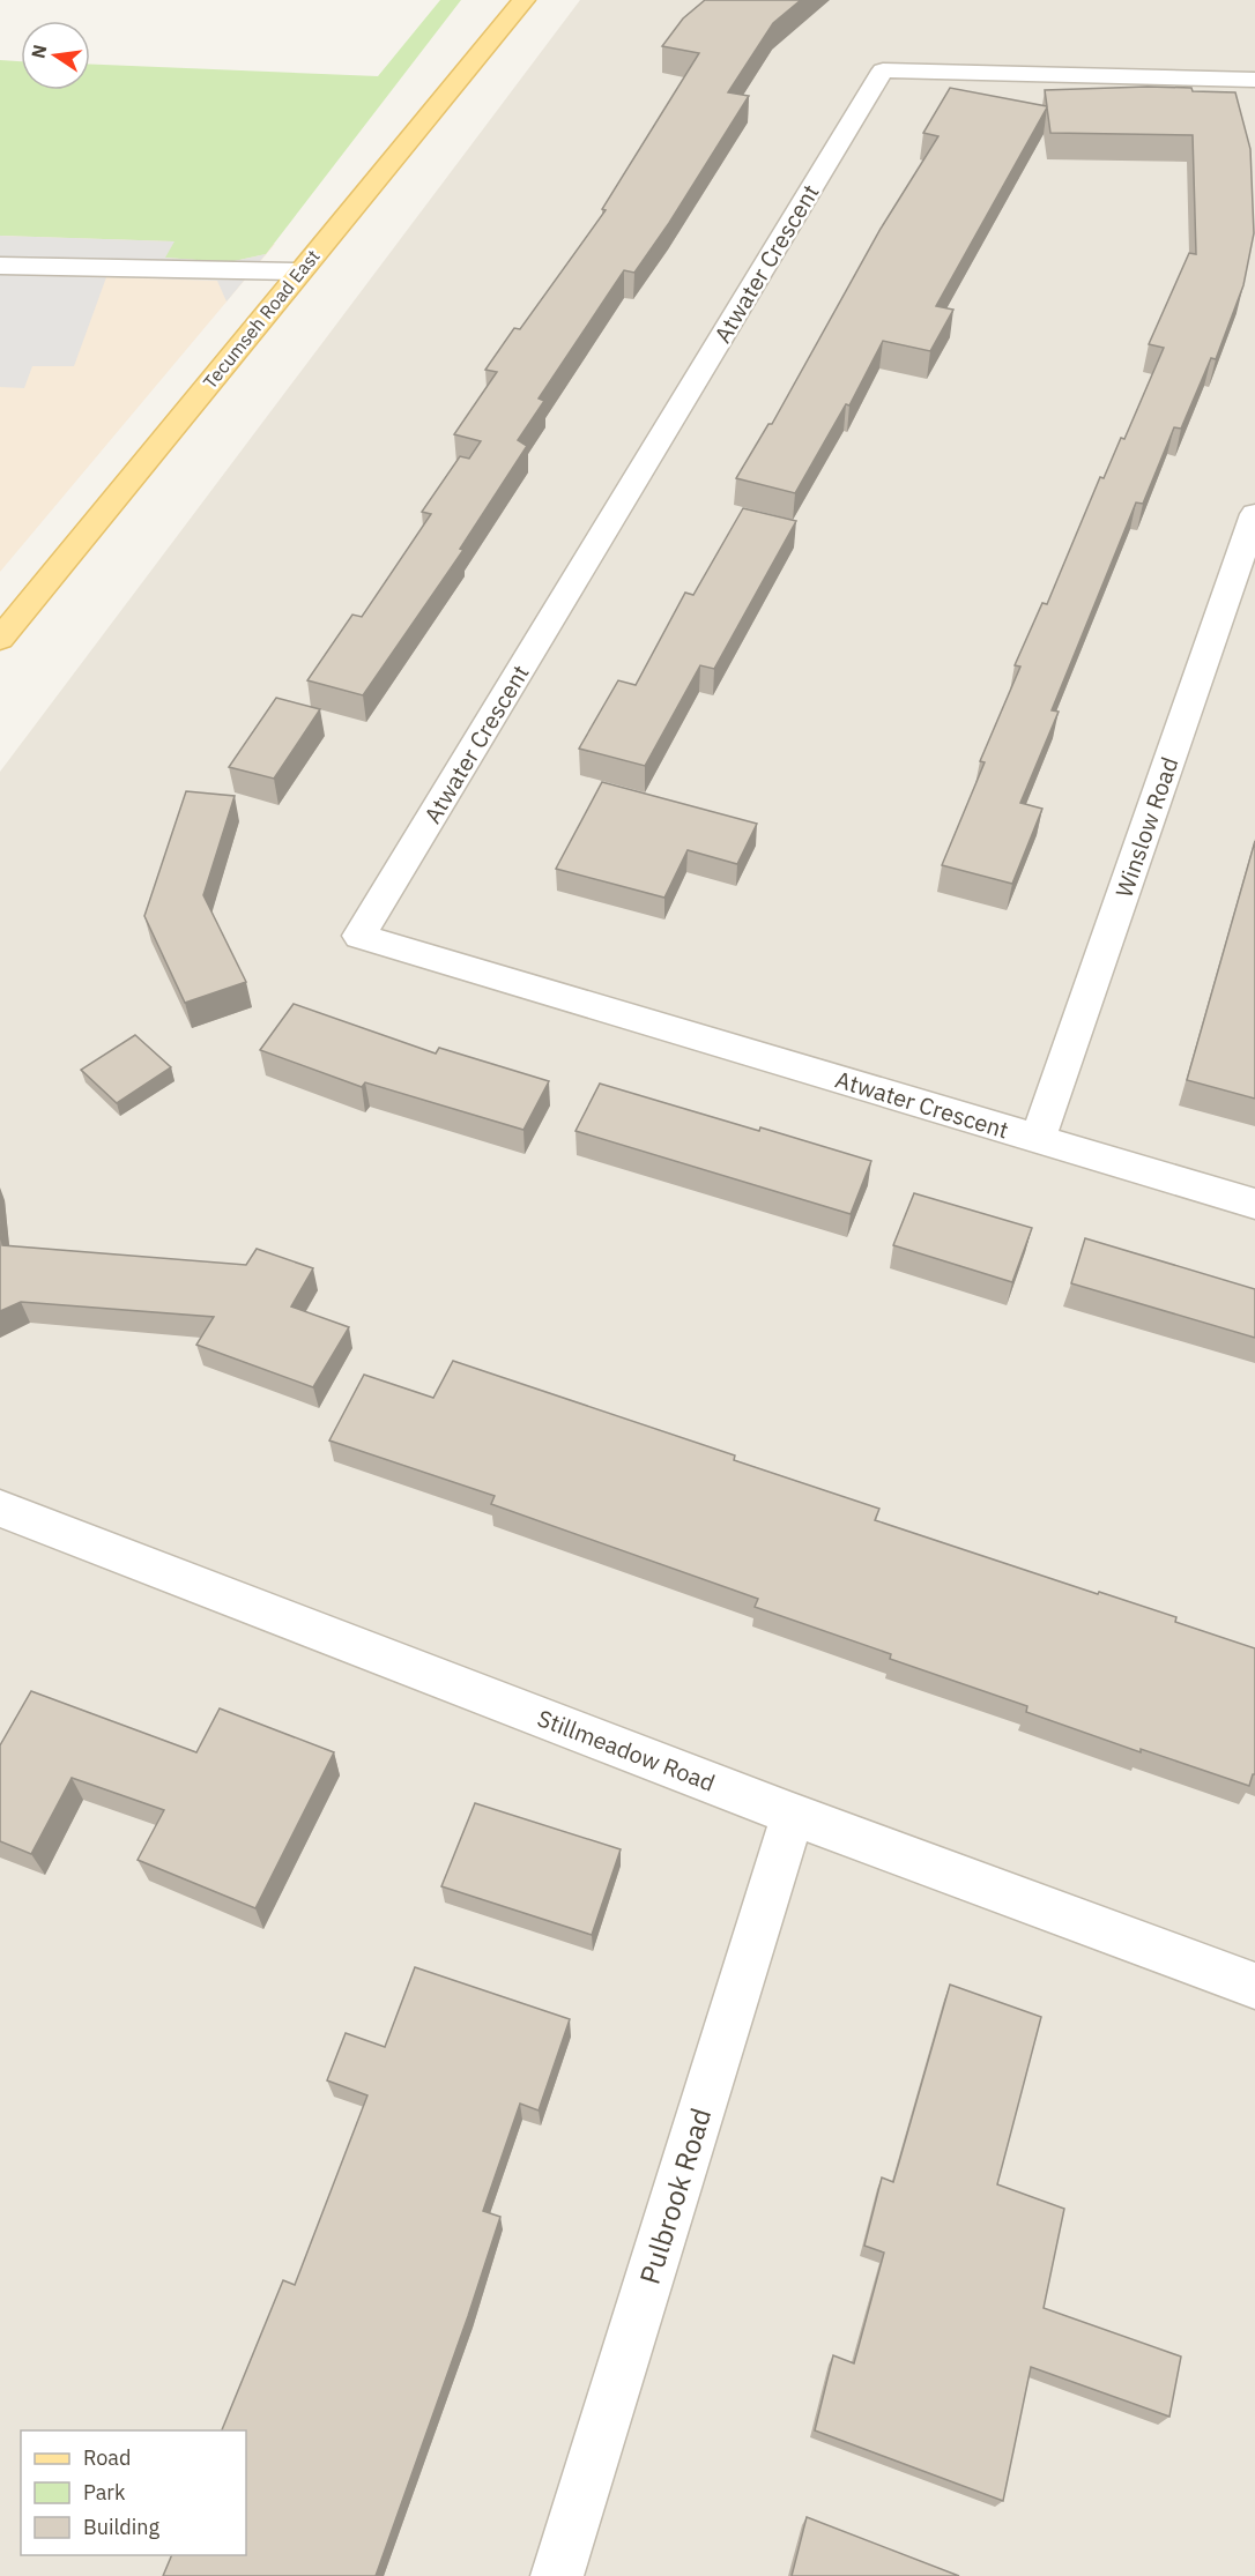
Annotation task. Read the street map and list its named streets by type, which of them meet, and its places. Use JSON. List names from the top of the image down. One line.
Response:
{"streets":{"main road":["Tecumseh Road East"],"street":["Atwater Crescent","Winslow Road","Stillmeadow Road","Pulbrook Road"]},"crossings":[["Atwater Crescent","Winslow Road"],["Stillmeadow Road","Pulbrook Road"]],"legend":["Road","Park","Building"],"north":"left"}
